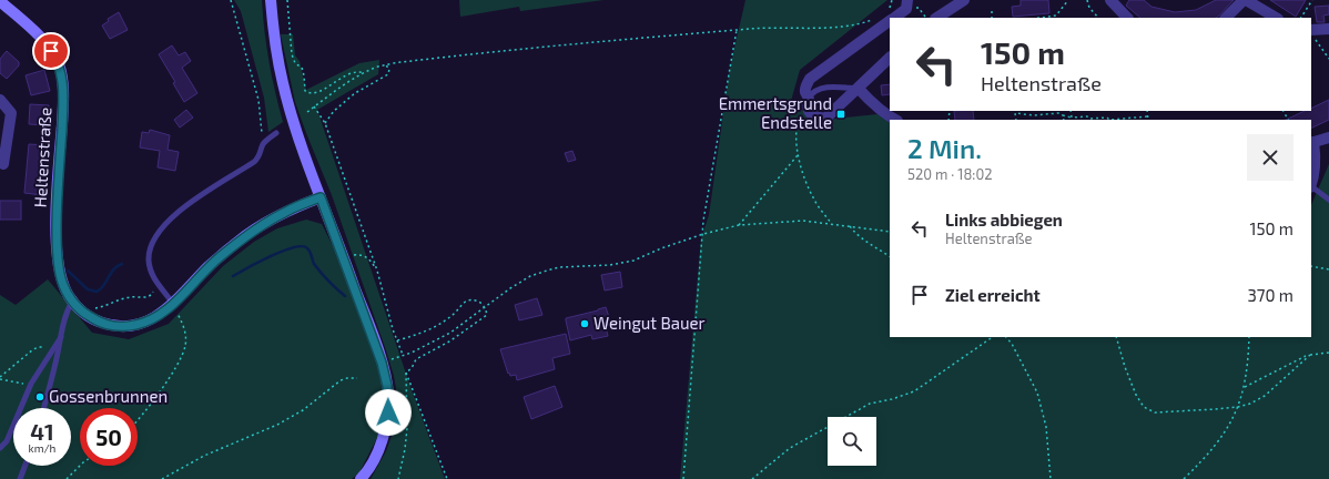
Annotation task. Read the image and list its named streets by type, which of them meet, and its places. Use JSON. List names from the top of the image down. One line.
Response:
{"streets":{"street":["Heltenstraße"]},"places":{"transit":["Emmertsgrund Endstelle"],"other":["Weingut Bauer","Gossenbrunnen"]},"page":{"turn":["150 m","Heltenstraße"],"heading":["2 Min.","520 m · 18:02"],"list":[{"name":"Links abbiegen","note":"Heltenstraße","value":"150 m"},{"name":"Ziel erreicht","value":"370 m"}],"speed":"41 km/h","limit":"50"}}
